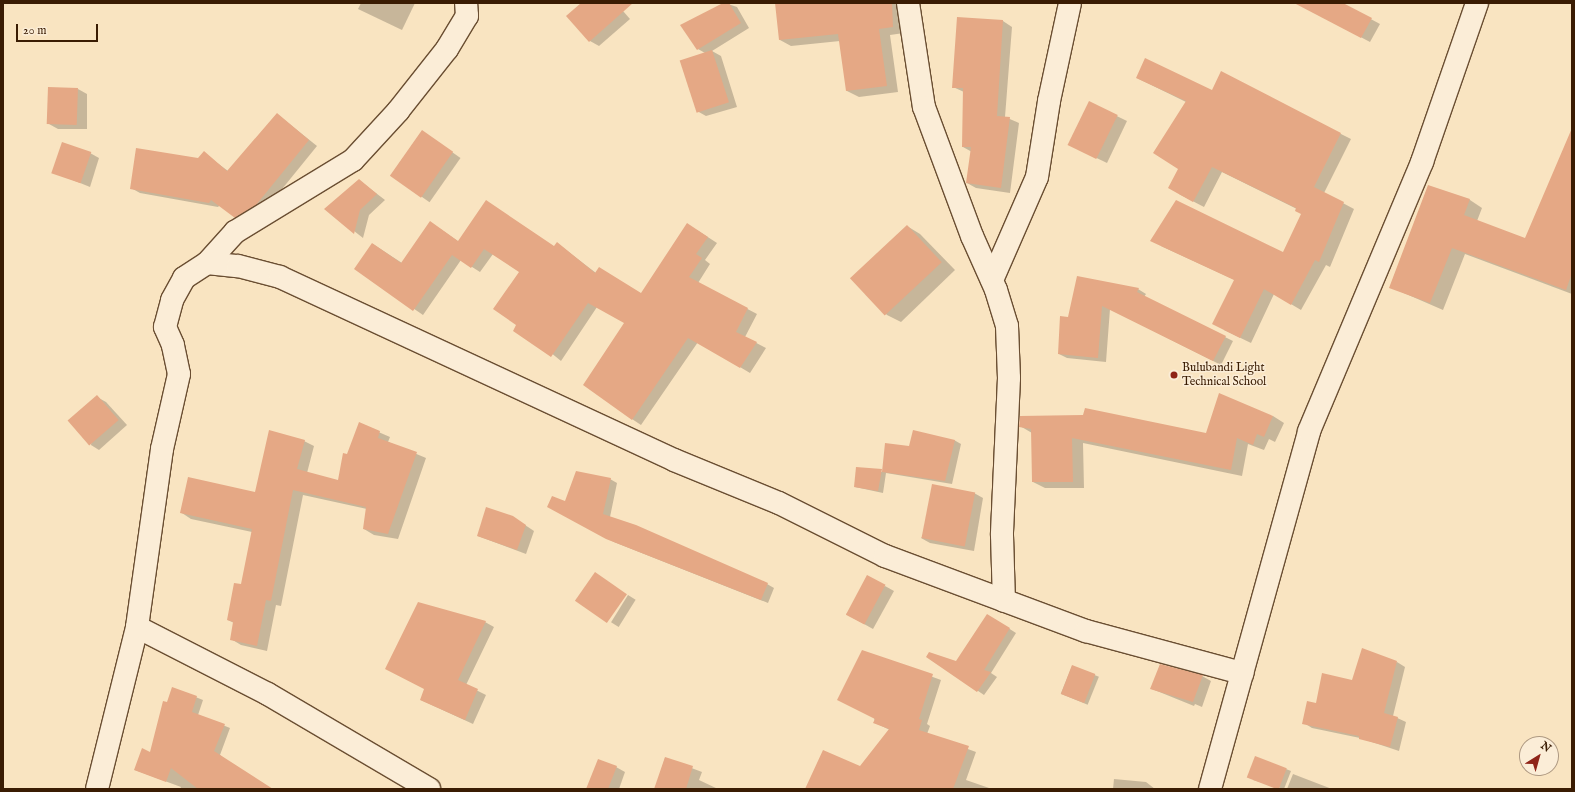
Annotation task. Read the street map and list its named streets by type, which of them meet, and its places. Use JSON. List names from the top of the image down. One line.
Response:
{"places":["Bulubandi Light Technical School"],"scale_bar":"20 m","north":"top right"}
